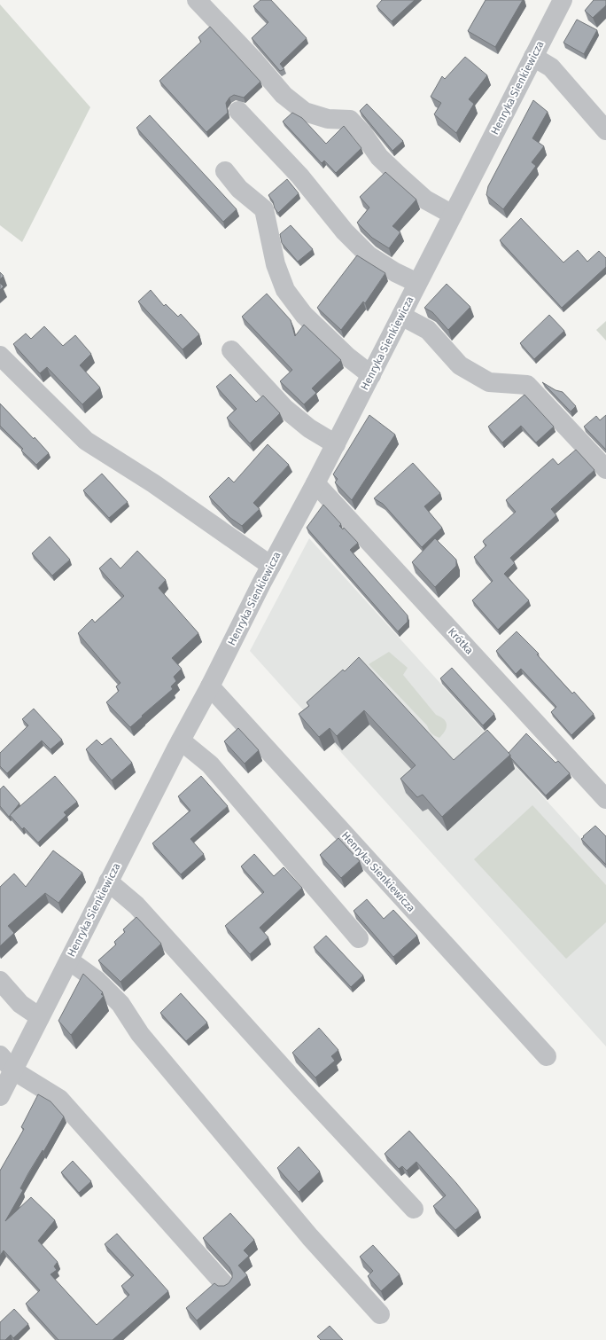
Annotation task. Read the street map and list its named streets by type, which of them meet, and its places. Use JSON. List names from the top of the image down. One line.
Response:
{"streets":{"street":["Henryka Sienkiewicza","Krótka"]},"crossings":[["Henryka Sienkiewicza","Krótka"]]}
